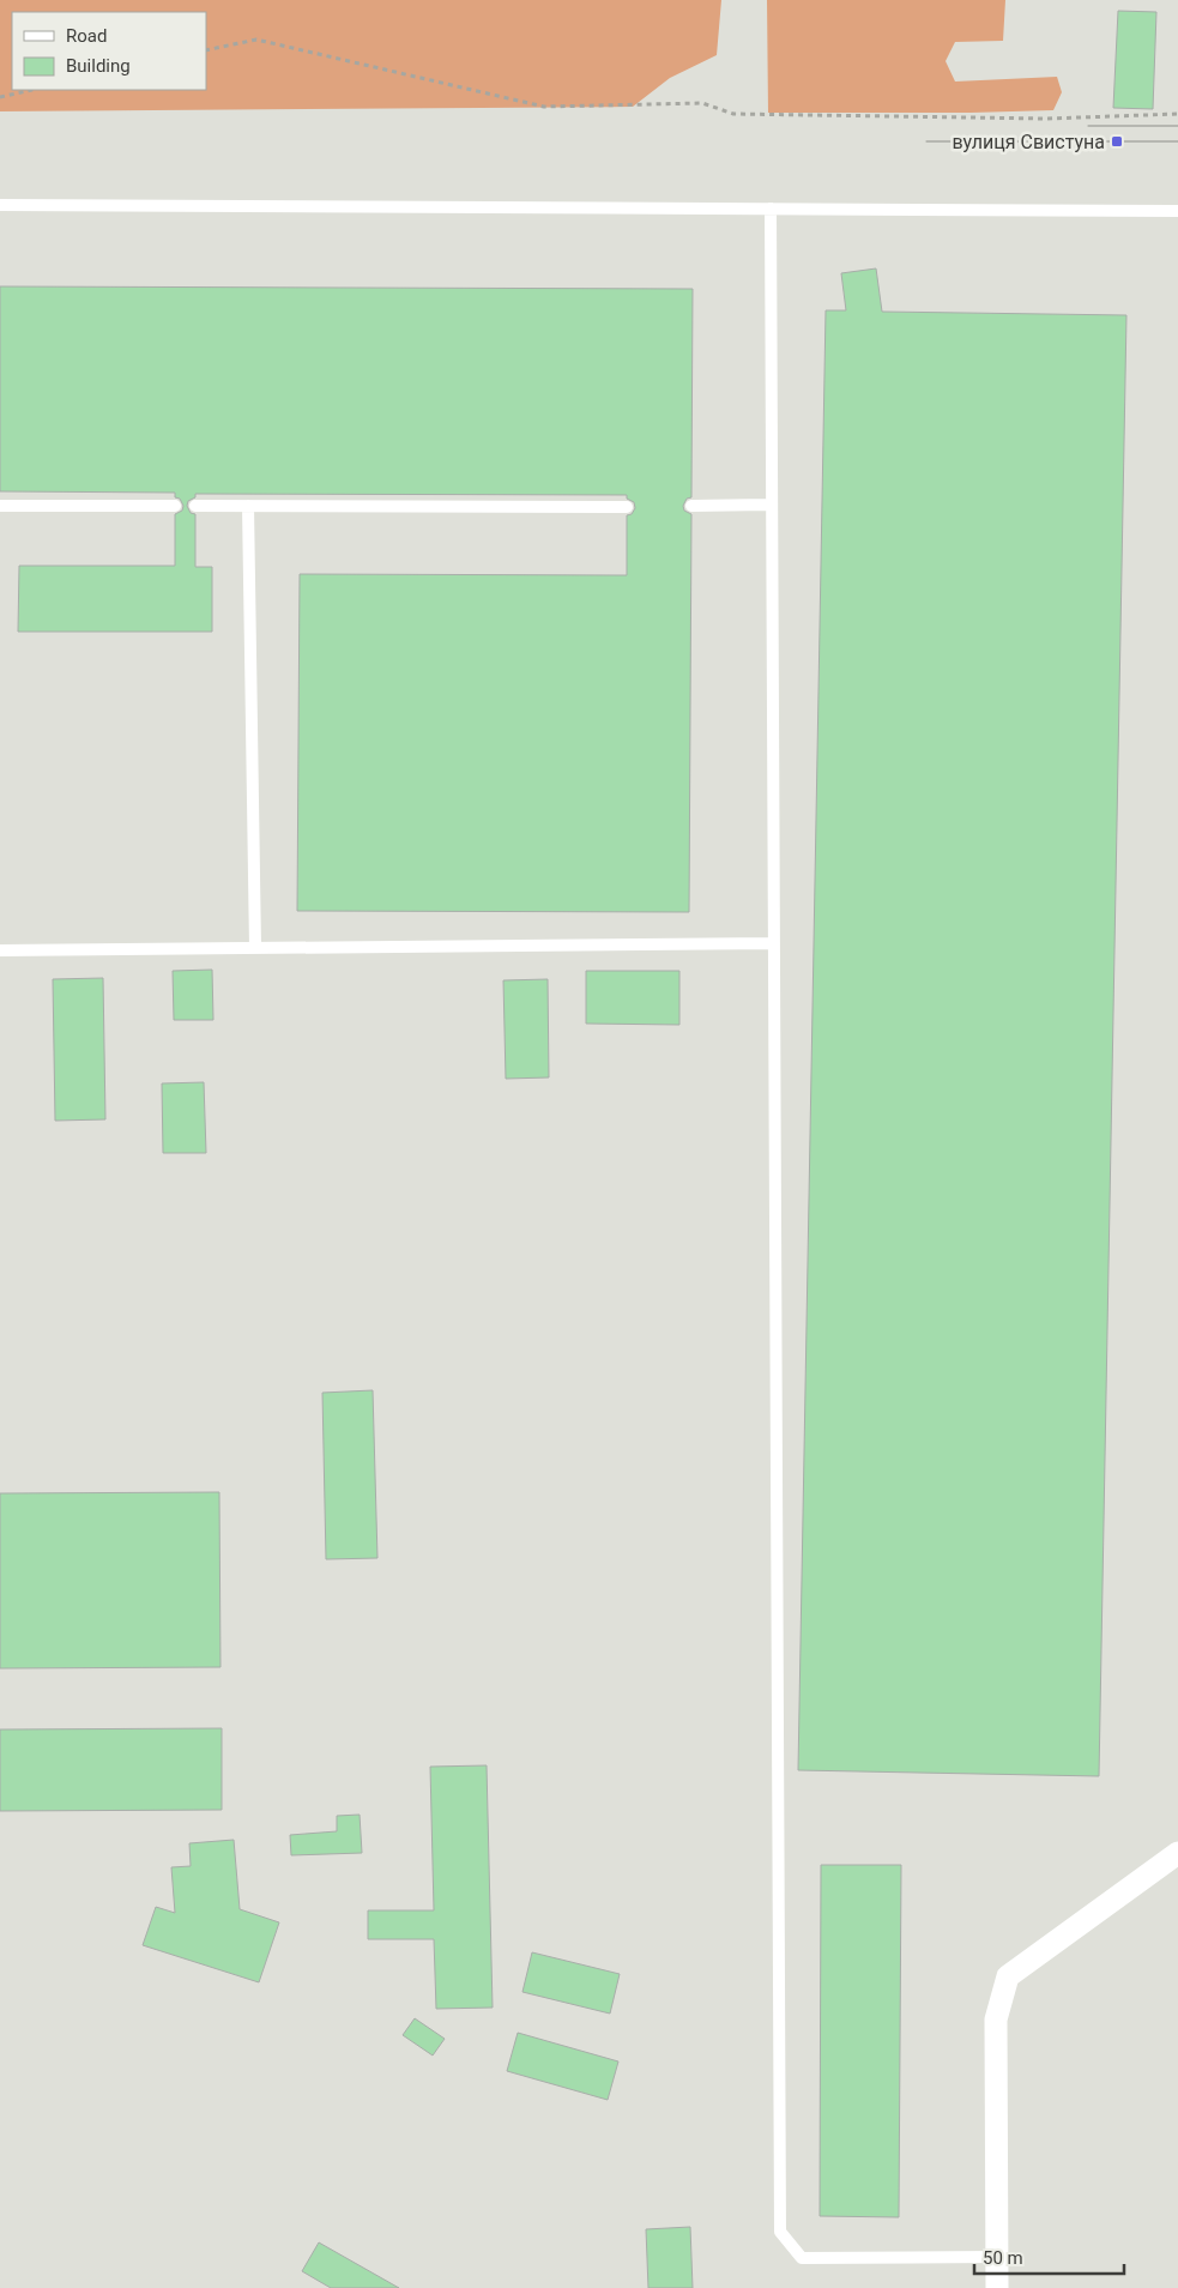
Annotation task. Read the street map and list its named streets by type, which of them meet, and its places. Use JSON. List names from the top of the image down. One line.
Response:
{"places":{"transit":["вулиця Свистуна"]},"legend":["Road","Building"],"scale_bar":"50 m"}
